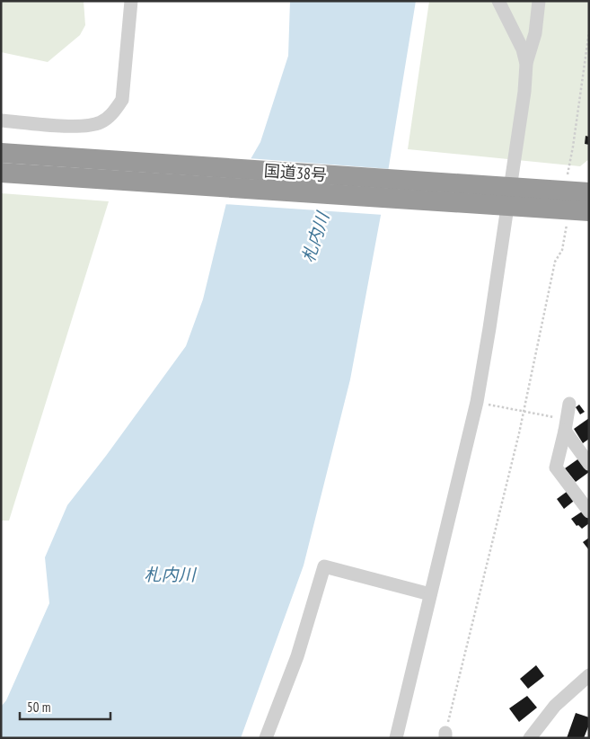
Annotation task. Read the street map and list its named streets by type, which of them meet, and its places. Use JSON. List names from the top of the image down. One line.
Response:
{"streets":{"highway":["国道38号"]},"water":["札内川"],"scale_bar":"50 m"}
